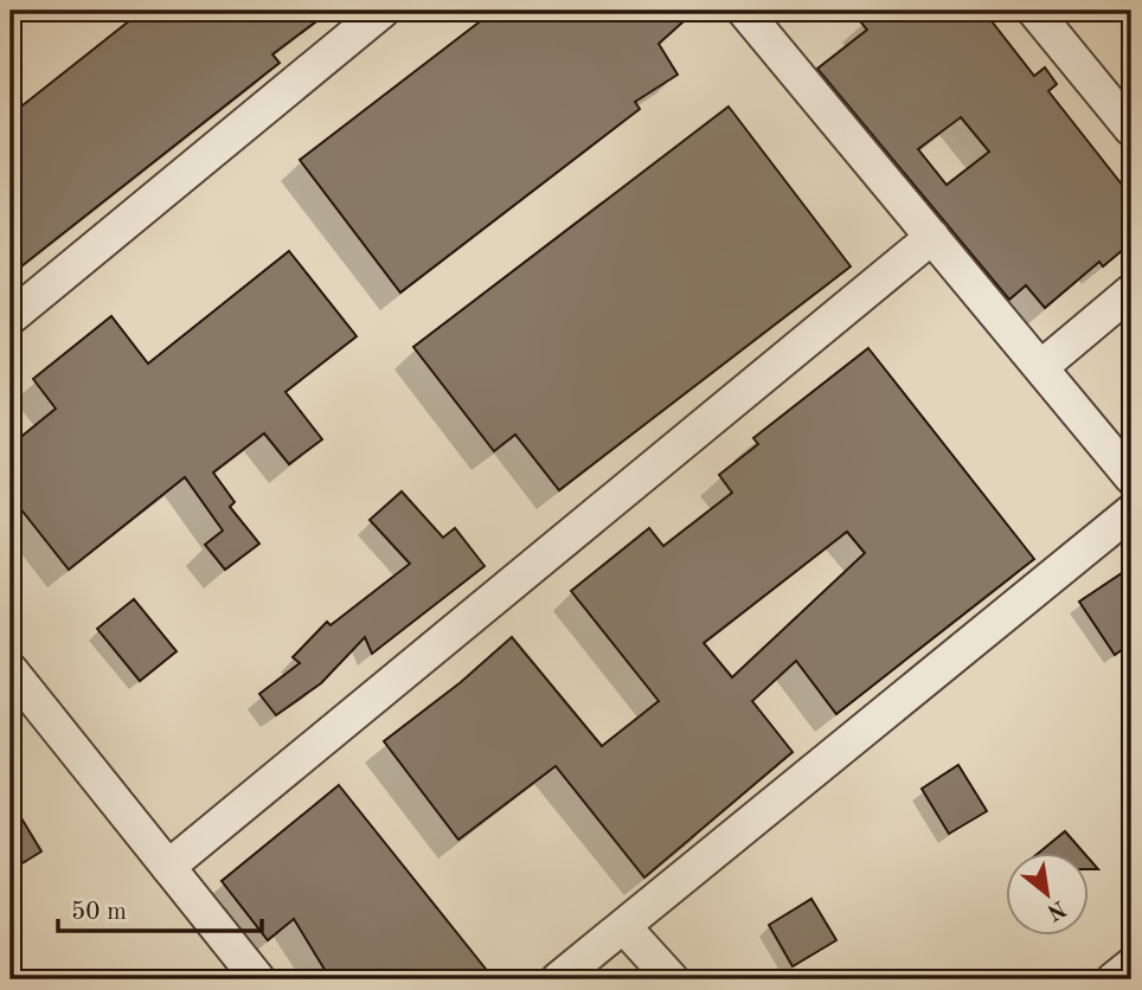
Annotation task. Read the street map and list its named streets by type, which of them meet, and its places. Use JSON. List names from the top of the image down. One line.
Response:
{"scale_bar":"50 m","north":"bottom right"}
